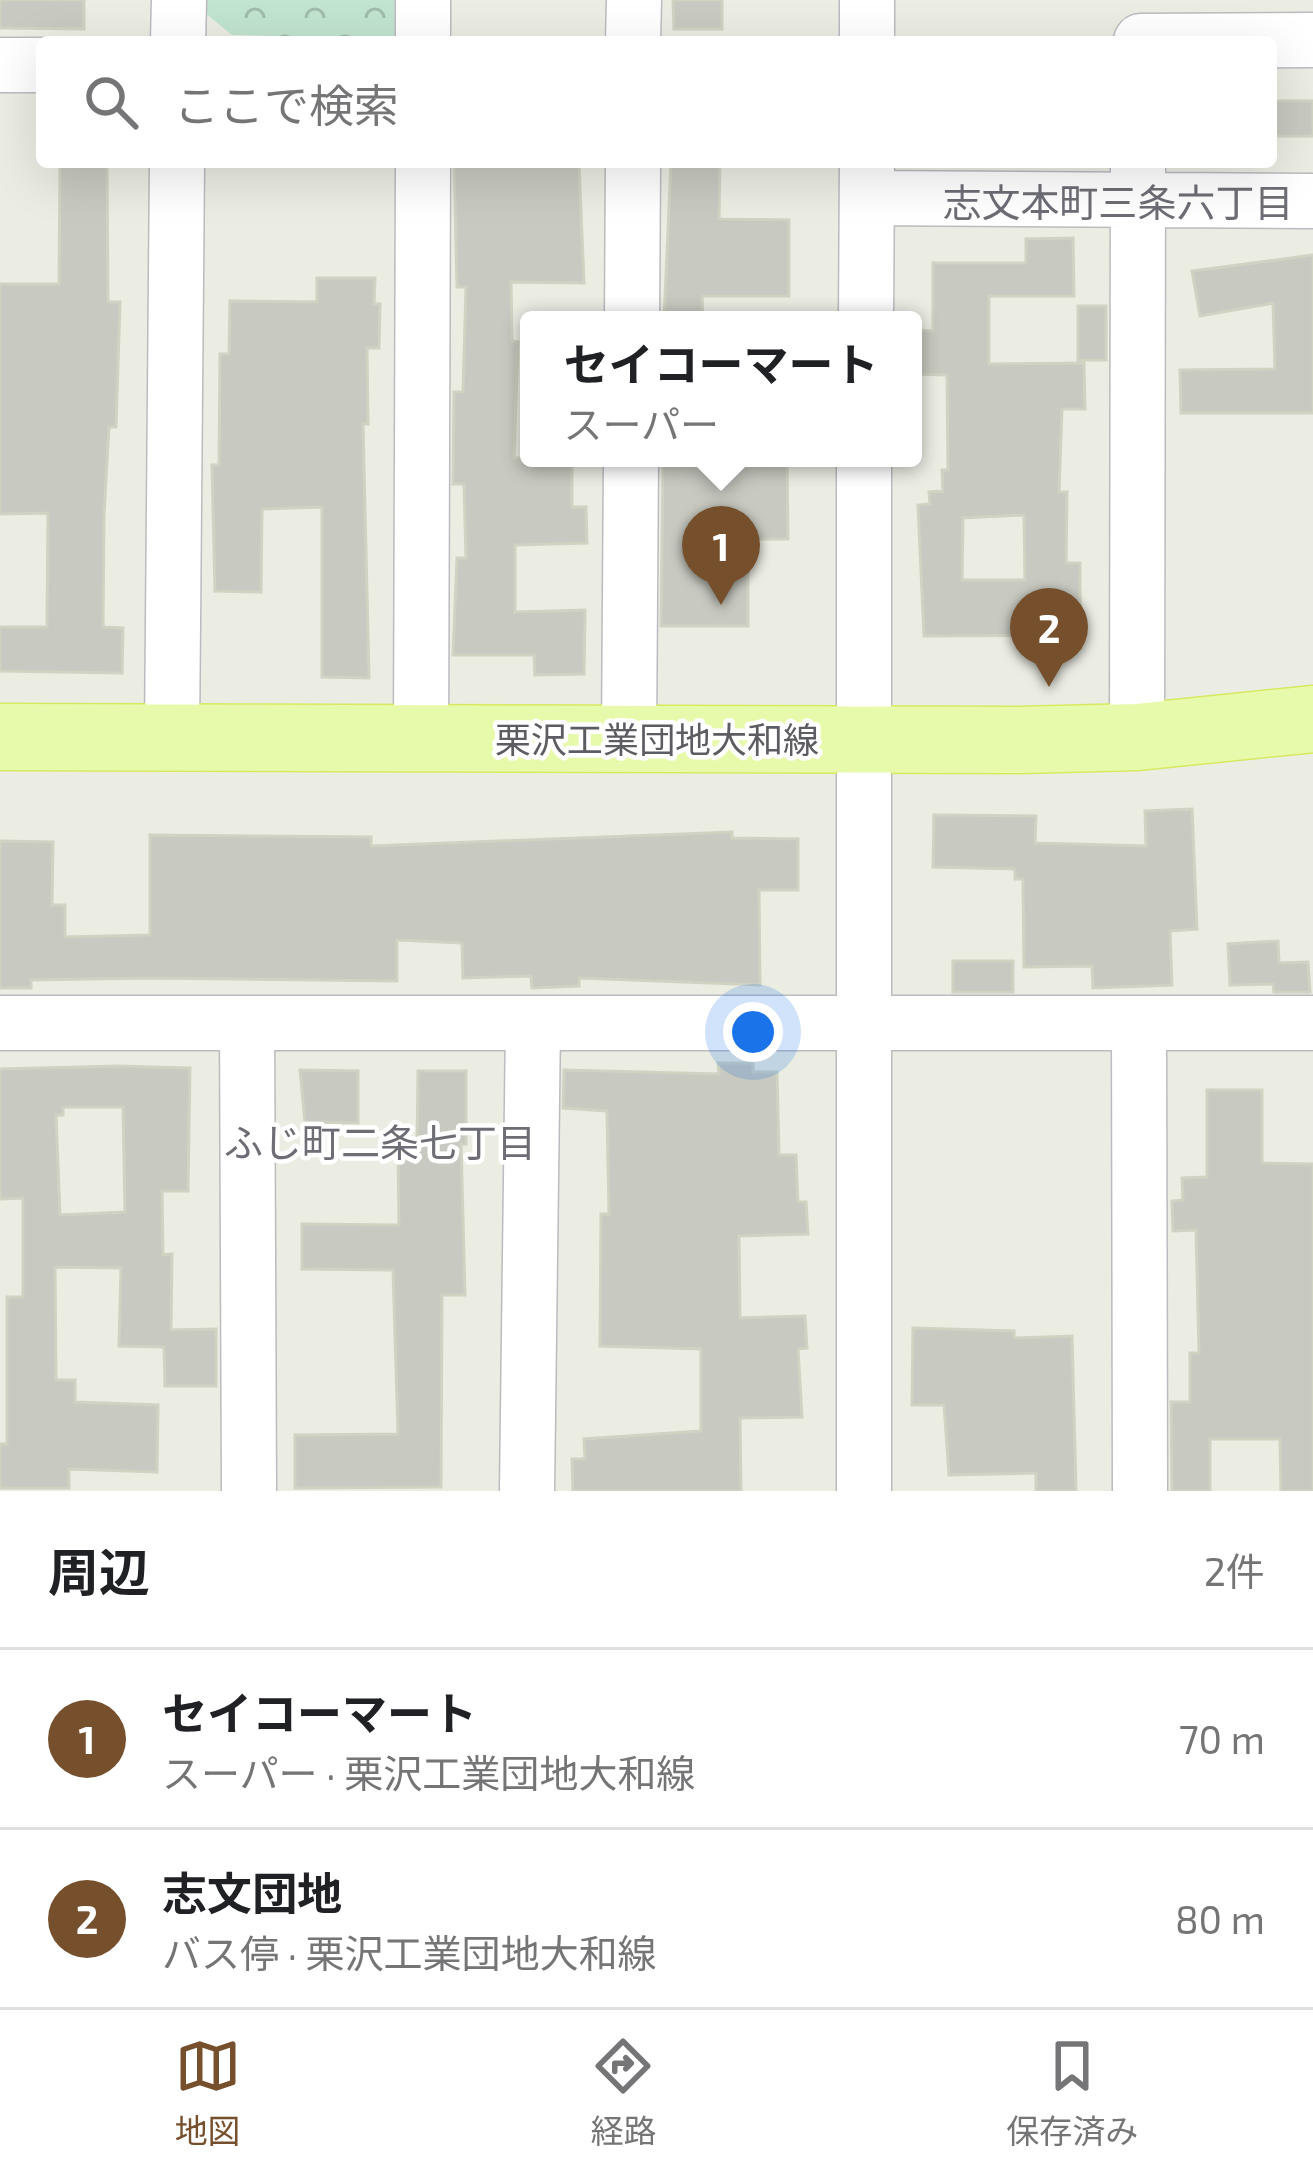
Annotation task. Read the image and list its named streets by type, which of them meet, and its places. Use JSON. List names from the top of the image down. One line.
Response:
{"streets":{"main road":["栗沢工業団地大和線"]},"districts":["志文本町三条六丁目","ふじ町二条七丁目"],"page":{"search":"ここで検索","popup":["セイコーマート","スーパー"],"pins":["1","2"],"heading":["周辺","2件"],"list":[{"mark":"1","name":"セイコーマート","note":"スーパー · 栗沢工業団地大和線","value":"70 m"},{"mark":"2","name":"志文団地","note":"バス停 · 栗沢工業団地大和線","value":"80 m"}],"nav":["地図","経路","保存済み"]}}
